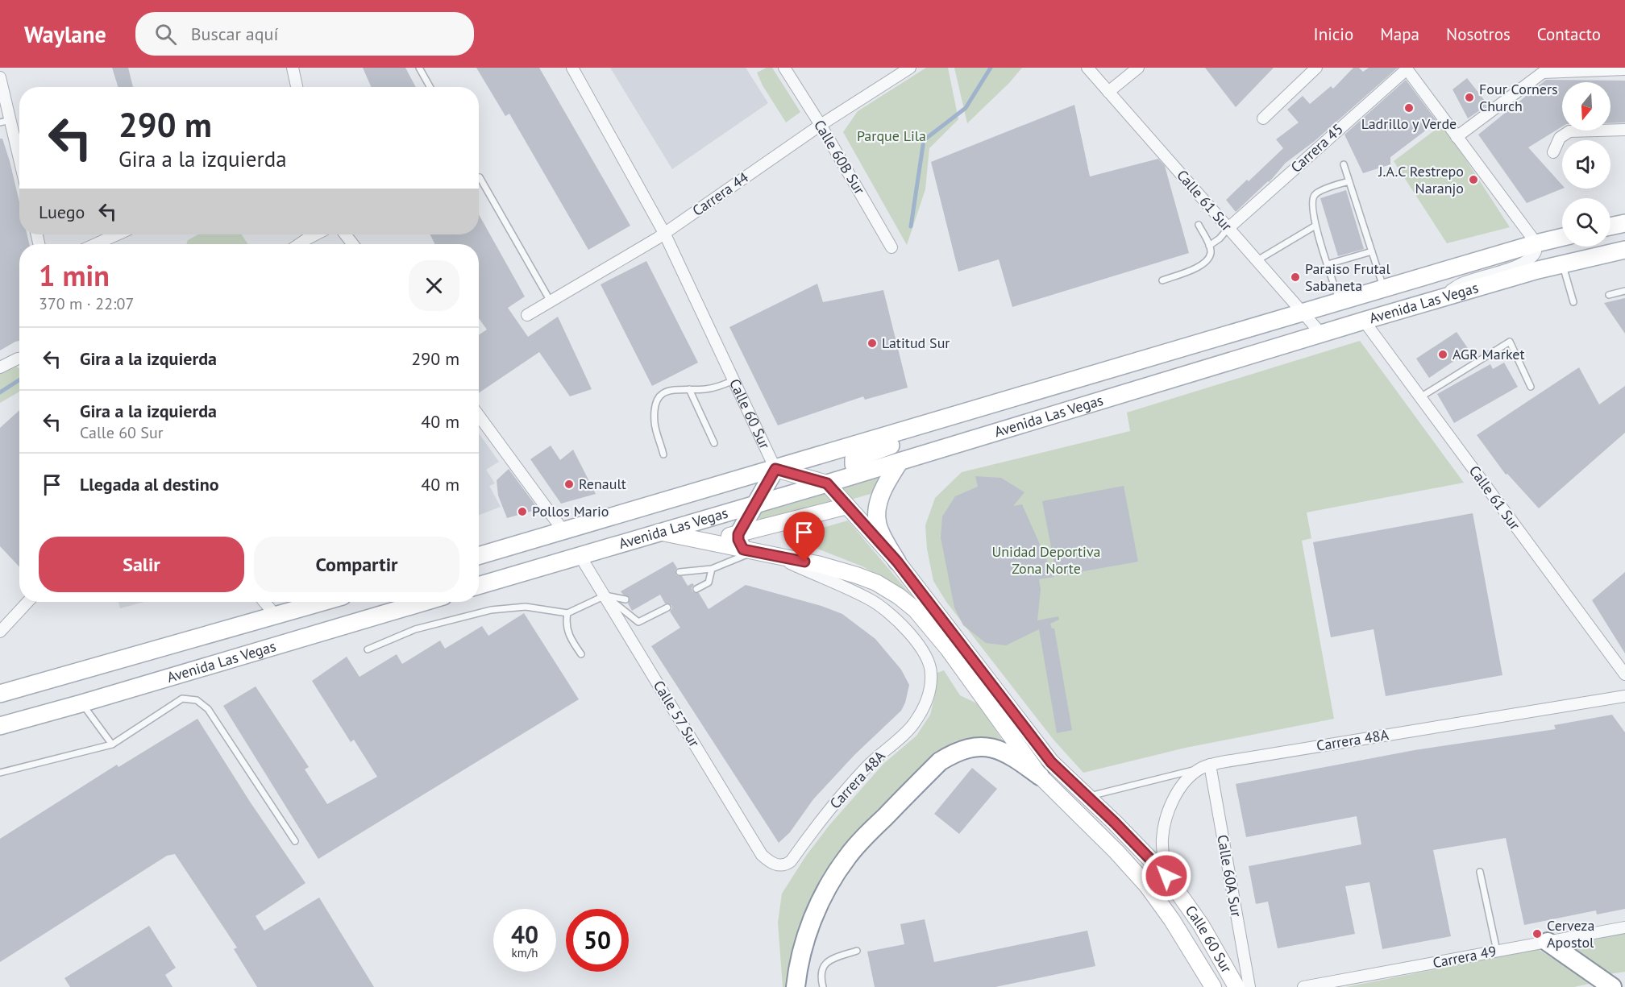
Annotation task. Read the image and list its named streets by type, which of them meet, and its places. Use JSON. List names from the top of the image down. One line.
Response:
{"streets":{"main road":["Avenida Las Vegas","Calle 60 Sur"],"street":["Carrera 45","Calle 60B Sur","Carrera 44","Calle 61 Sur","Calle 57 Sur","Carrera 48A","Calle 60A Sur","Carrera 49"]},"crossings":[["Carrera 45","Calle 61 Sur"],["Calle 60B Sur","Carrera 44"],["Carrera 44","Calle 60 Sur"],["Calle 61 Sur","Avenida Las Vegas"],["Avenida Las Vegas","Calle 60 Sur"],["Avenida Las Vegas","Calle 57 Sur"],["Calle 60 Sur","Carrera 48A"],["Calle 57 Sur","Carrera 48A"],["Carrera 48A","Calle 60A Sur"]],"parks":["Parque Lila","Unidad Deportiva Zona Norte"],"places":["Four Corners Church","Ladrillo y Verde","J.A.C Restrepo Naranjo","Paraiso Frutal Sabaneta","Latitud Sur","AGR Market","Renault","Pollos Mario","Cerveza Apostol"],"north":"bottom","page":{"header":"Waylane","search":"Buscar aquí","nav":["Inicio","Mapa","Nosotros","Contacto"],"turn":["290 m","Gira a la izquierda"],"then":"Luego","heading":["1 min","370 m · 22:07"],"list":[{"name":"Gira a la izquierda","value":"290 m"},{"name":"Gira a la izquierda","note":"Calle 60 Sur","value":"40 m"},{"name":"Llegada al destino","value":"40 m"}],"buttons":["Salir","Compartir"],"speed":"40 km/h","limit":"50"}}
